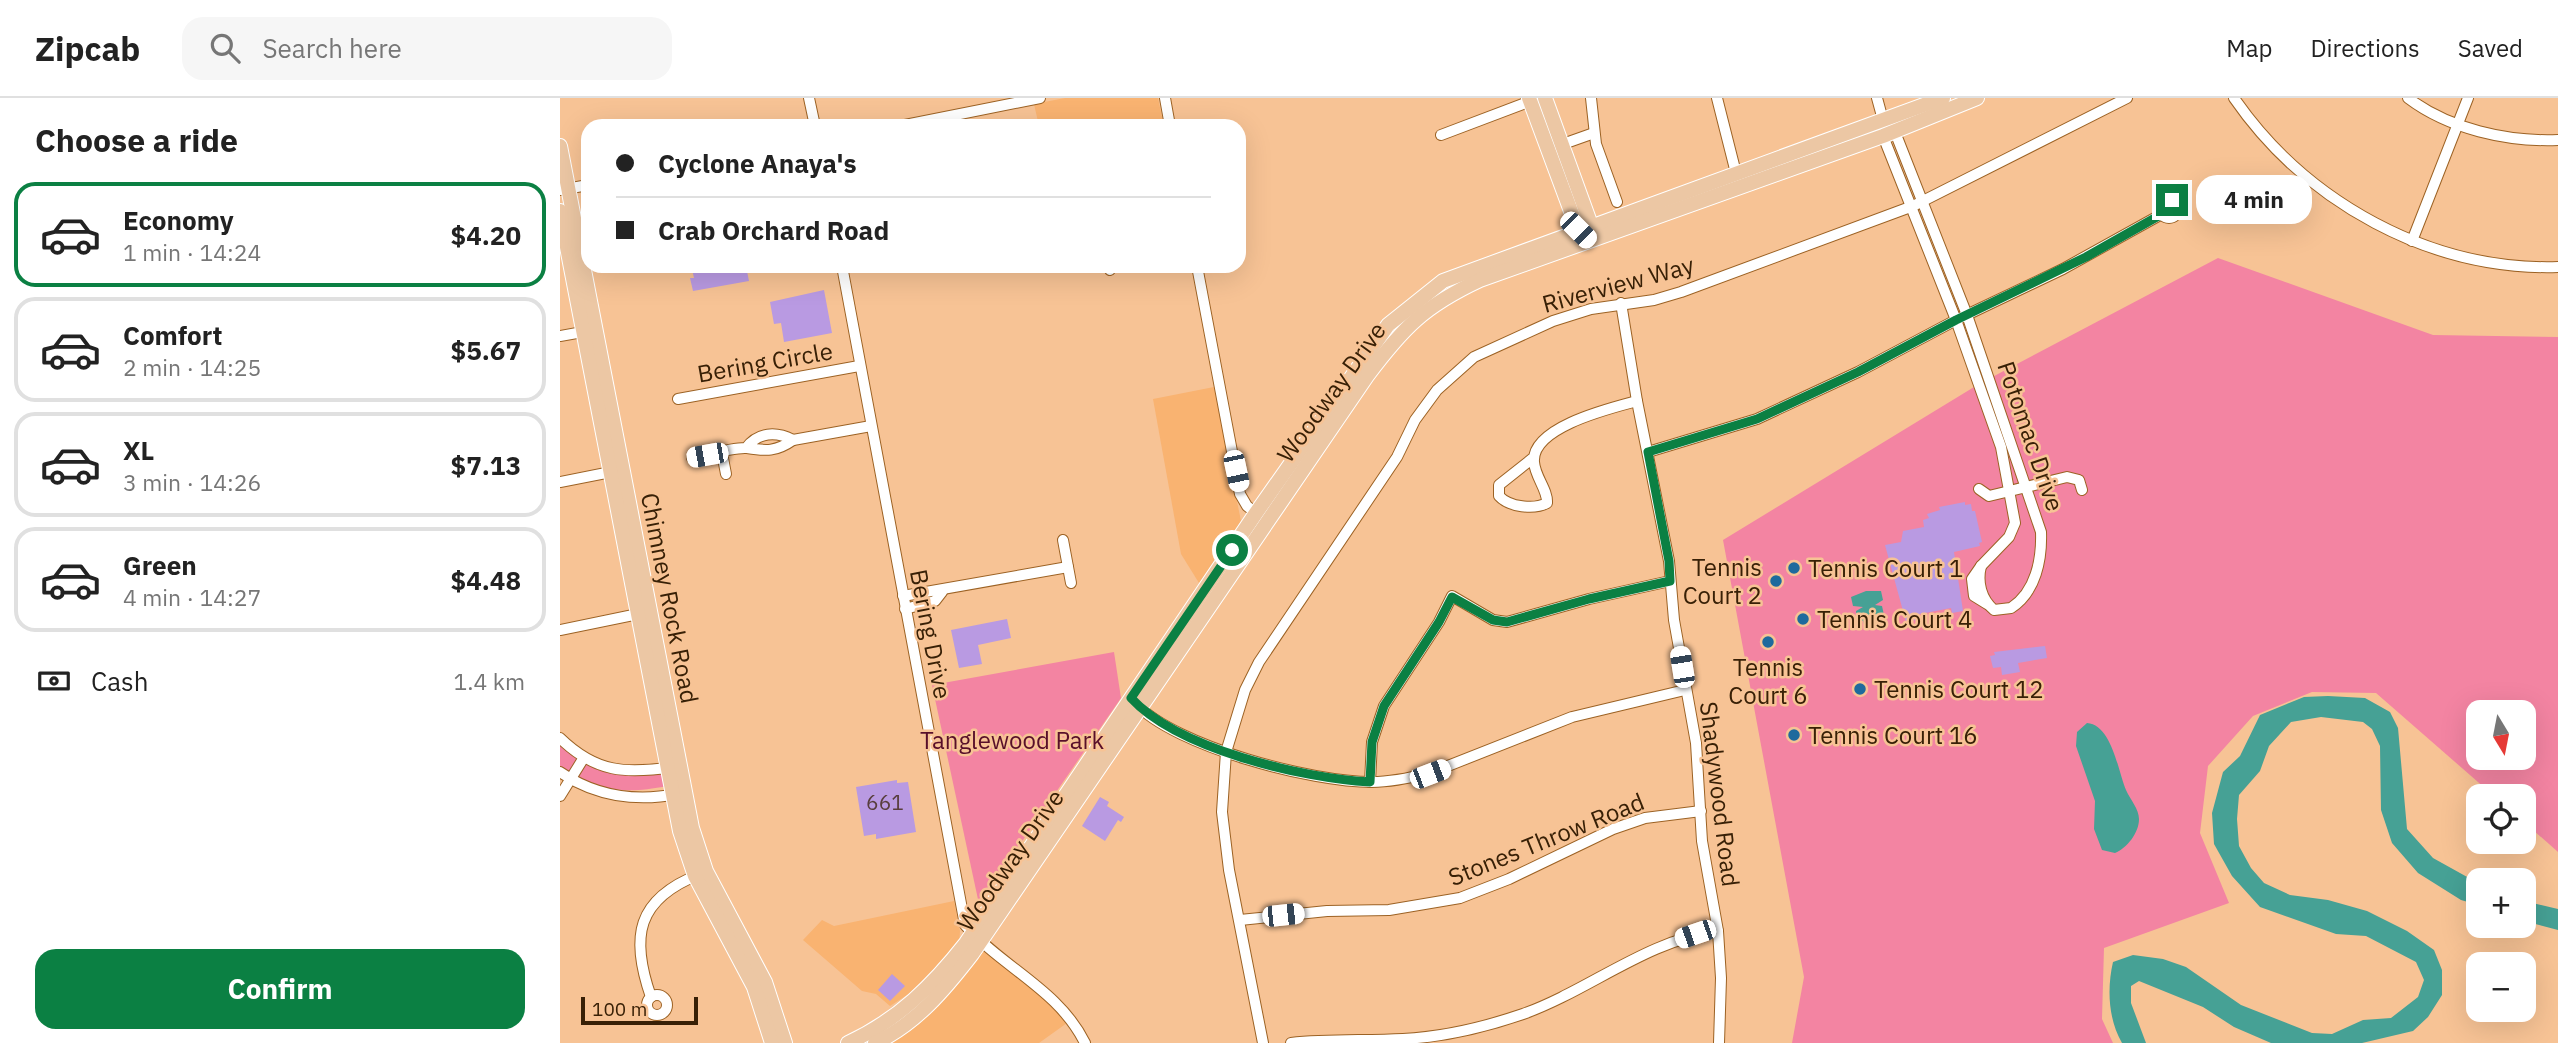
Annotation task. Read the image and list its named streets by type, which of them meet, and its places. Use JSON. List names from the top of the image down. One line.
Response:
{"streets":{"main road":["Woodway Drive","Chimney Rock Road"],"street":["Riverview Way","Bering Circle","Potomac Drive","Bering Drive","Shadywood Road","Stones Throw Road"]},"crossings":[["Riverview Way","Potomac Drive"],["Riverview Way","Shadywood Road"],["Riverview Way","Stones Throw Road"],["Bering Circle","Bering Drive"],["Woodway Drive","Potomac Drive"],["Woodway Drive","Bering Drive"],["Shadywood Road","Stones Throw Road"]],"parks":["Tanglewood Park"],"places":["Tennis Court 1","Tennis Court 2","Tennis Court 4","Tennis Court 6","Tennis Court 12","Tennis Court 16"],"house_numbers":["661"],"scale_bar":"100 m","north":"bottom","page":{"header":"Zipcab","search":"Search here","nav":["Map","Directions","Saved"],"heading":"Choose a ride","banner":["Cyclone Anaya's","Crab Orchard Road"],"bubble":"4 min","list":[{"name":"Economy","note":"1 min · 14:24","value":"$4.20"},{"name":"Comfort","note":"2 min · 14:25","value":"$5.67"},{"name":"XL","note":"3 min · 14:26","value":"$7.13"},{"name":"Green","note":"4 min · 14:27","value":"$4.48"}],"pay":["Cash","1.4 km"],"map_buttons":["+","−"],"buttons":"Confirm","scale":"100 m"}}
